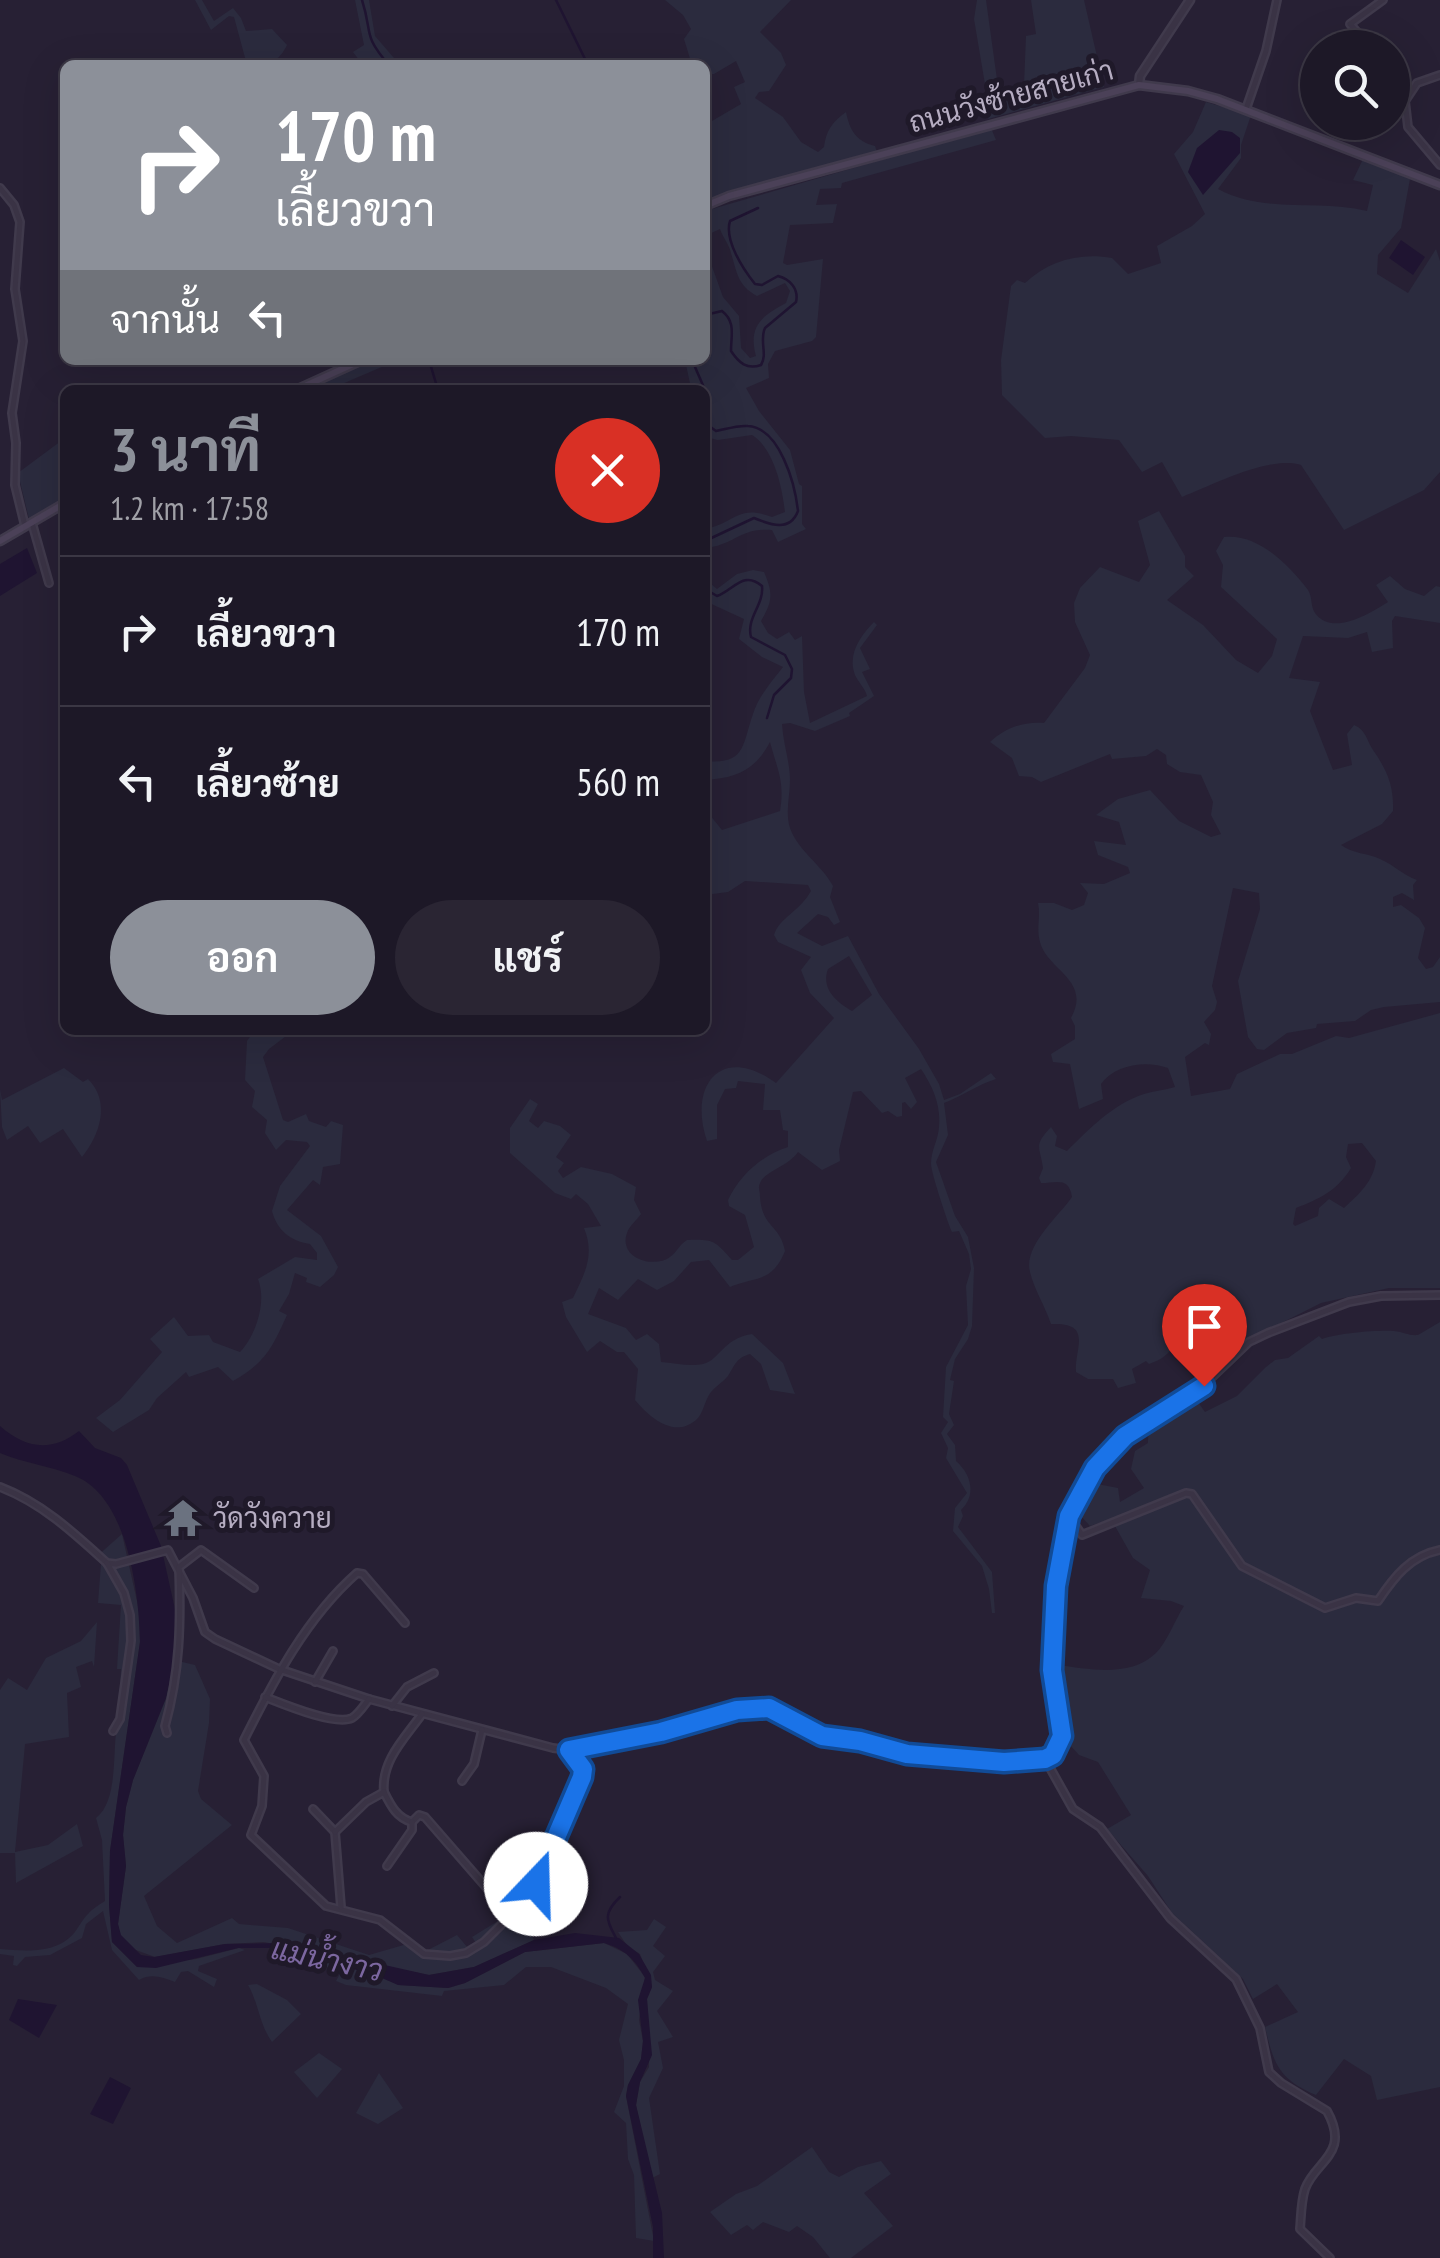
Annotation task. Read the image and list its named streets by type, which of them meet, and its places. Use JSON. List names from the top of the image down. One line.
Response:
{"streets":{"main road":["ถนนวังซ้ายสายเก่า"]},"water":["แม่น้ำงาว"],"places":{"temple":["วัดวังควาย"]},"page":{"turn":["170 m","เลี้ยวขวา"],"then":"จากนั้น","heading":["3 นาที","1.2 km · 17:58"],"list":[{"name":"เลี้ยวขวา","value":"170 m"},{"name":"เลี้ยวซ้าย","value":"560 m"}],"buttons":["ออก","แชร์"]}}
